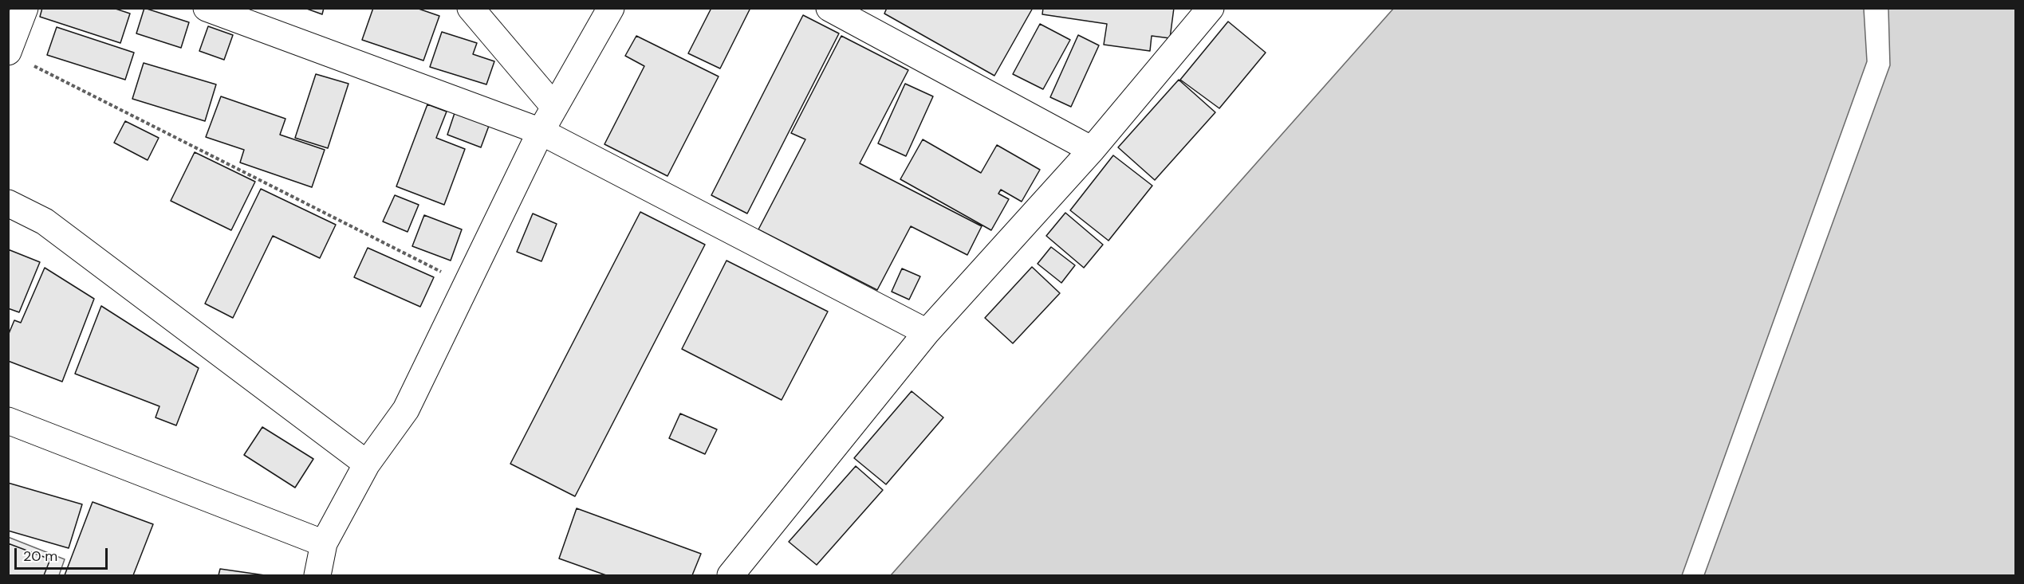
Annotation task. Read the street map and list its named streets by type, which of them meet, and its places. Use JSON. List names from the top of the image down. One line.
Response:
{"scale_bar":"20 m"}
